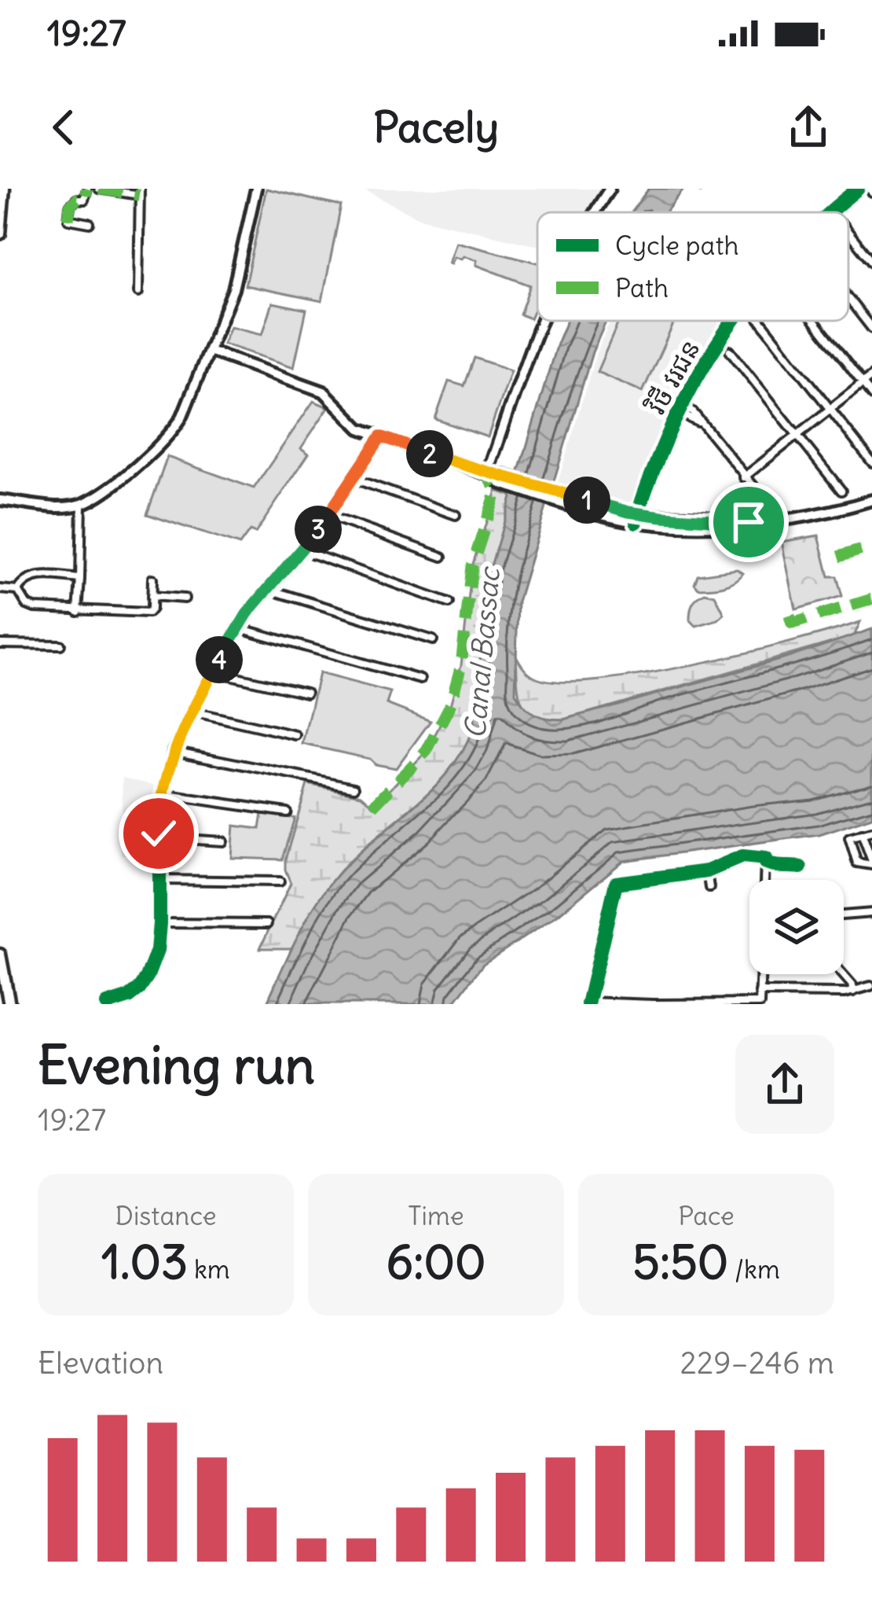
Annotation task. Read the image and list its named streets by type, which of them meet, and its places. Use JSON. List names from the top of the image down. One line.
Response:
{"streets":{"main road":["វិថី វរជន"]},"water":["Canal Bassac"],"legend":["Cycle path","Path"],"page":{"status":"19:27","header":"Pacely","pins":["2","1","3","4"],"heading":["Evening run","19:27"],"stats":[["Distance","1.03 km"],["Time","6:00"],["Pace","5:50 /km"]],"chart":["Elevation","229–246 m"]}}
